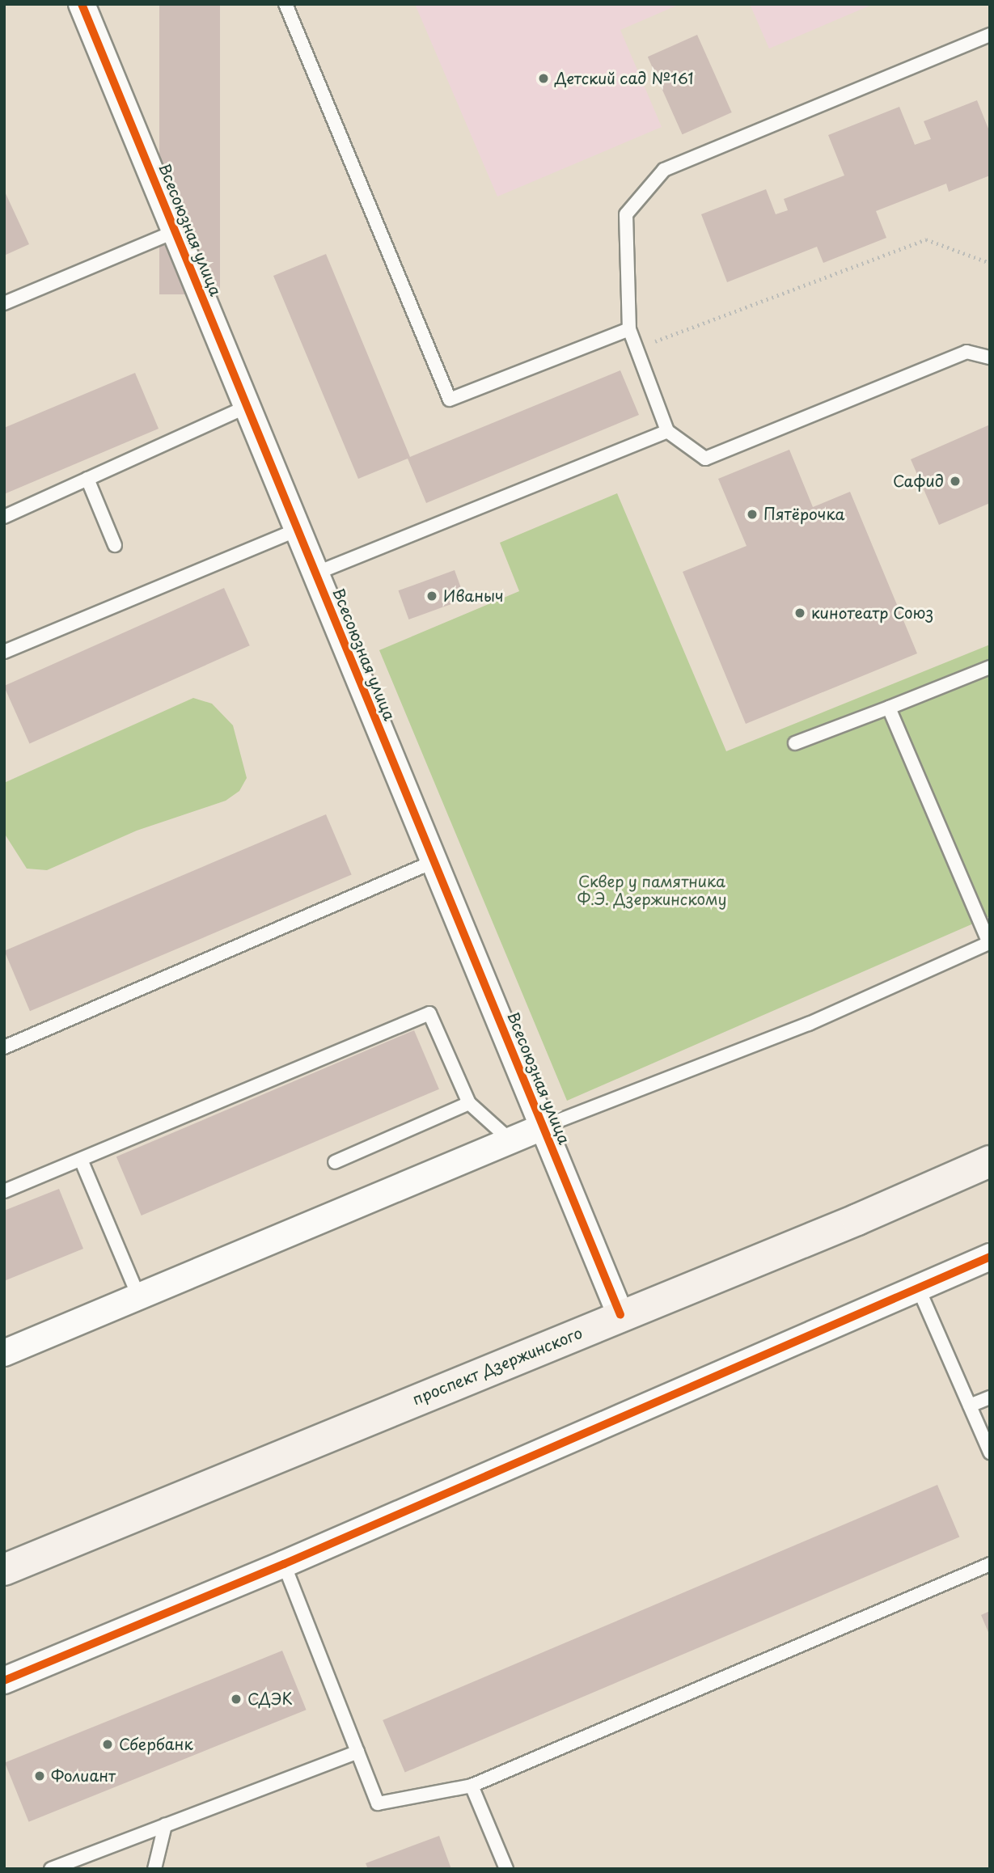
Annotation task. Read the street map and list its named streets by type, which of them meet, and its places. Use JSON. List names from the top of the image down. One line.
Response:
{"streets":{"main road":["проспект Дзержинского"],"street":["Всесоюзная улица"]},"crossings":[["Всесоюзная улица","проспект Дзержинского"]],"parks":["Сквер у памятника Ф.Э. Дзержинскому"],"places":["Детский сад №161","Сафид","Пятёрочка","Иваныч","кинотеатр Союз","СДЭК","Сбербанк","Фолиант"]}
